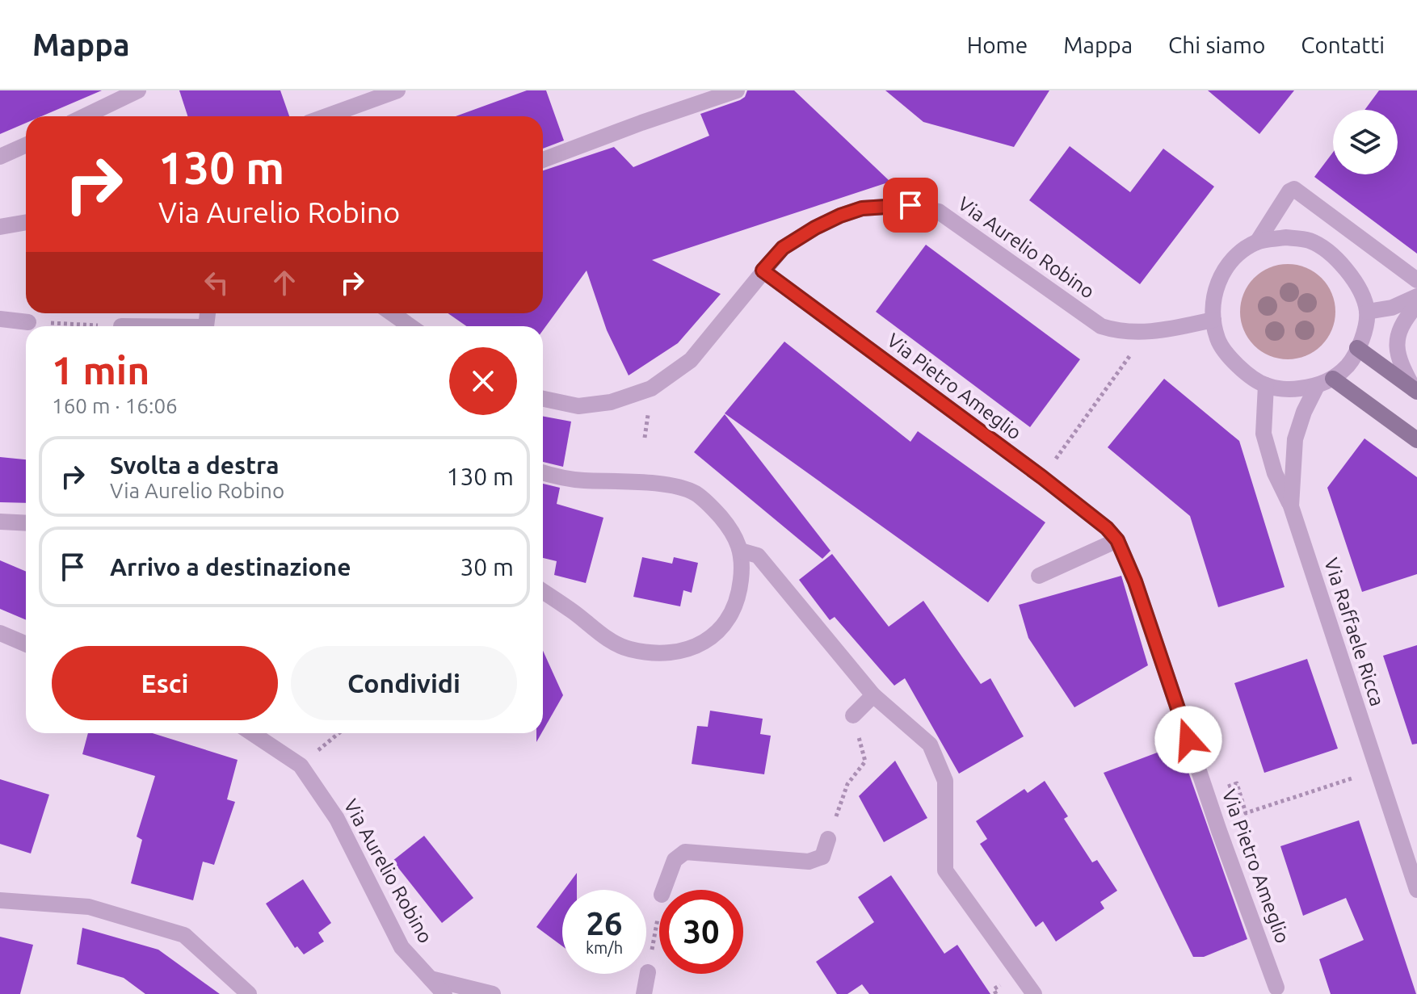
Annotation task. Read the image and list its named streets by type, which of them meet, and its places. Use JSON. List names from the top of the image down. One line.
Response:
{"streets":{"street":["Via Aurelio Robino","Via Pietro Ameglio","Via Raffaele Ricca"]},"crossings":[["Via Aurelio Robino","Via Pietro Ameglio"],["Via Aurelio Robino","Via Raffaele Ricca"]],"page":{"header":"Mappa","nav":["Home","Mappa","Chi siamo","Contatti"],"turn":["130 m","Via Aurelio Robino"],"heading":["1 min","160 m · 16:06"],"list":[{"name":"Svolta a destra","note":"Via Aurelio Robino","value":"130 m"},{"name":"Arrivo a destinazione","value":"30 m"}],"buttons":["Esci","Condividi"],"speed":"26 km/h","limit":"30"}}
